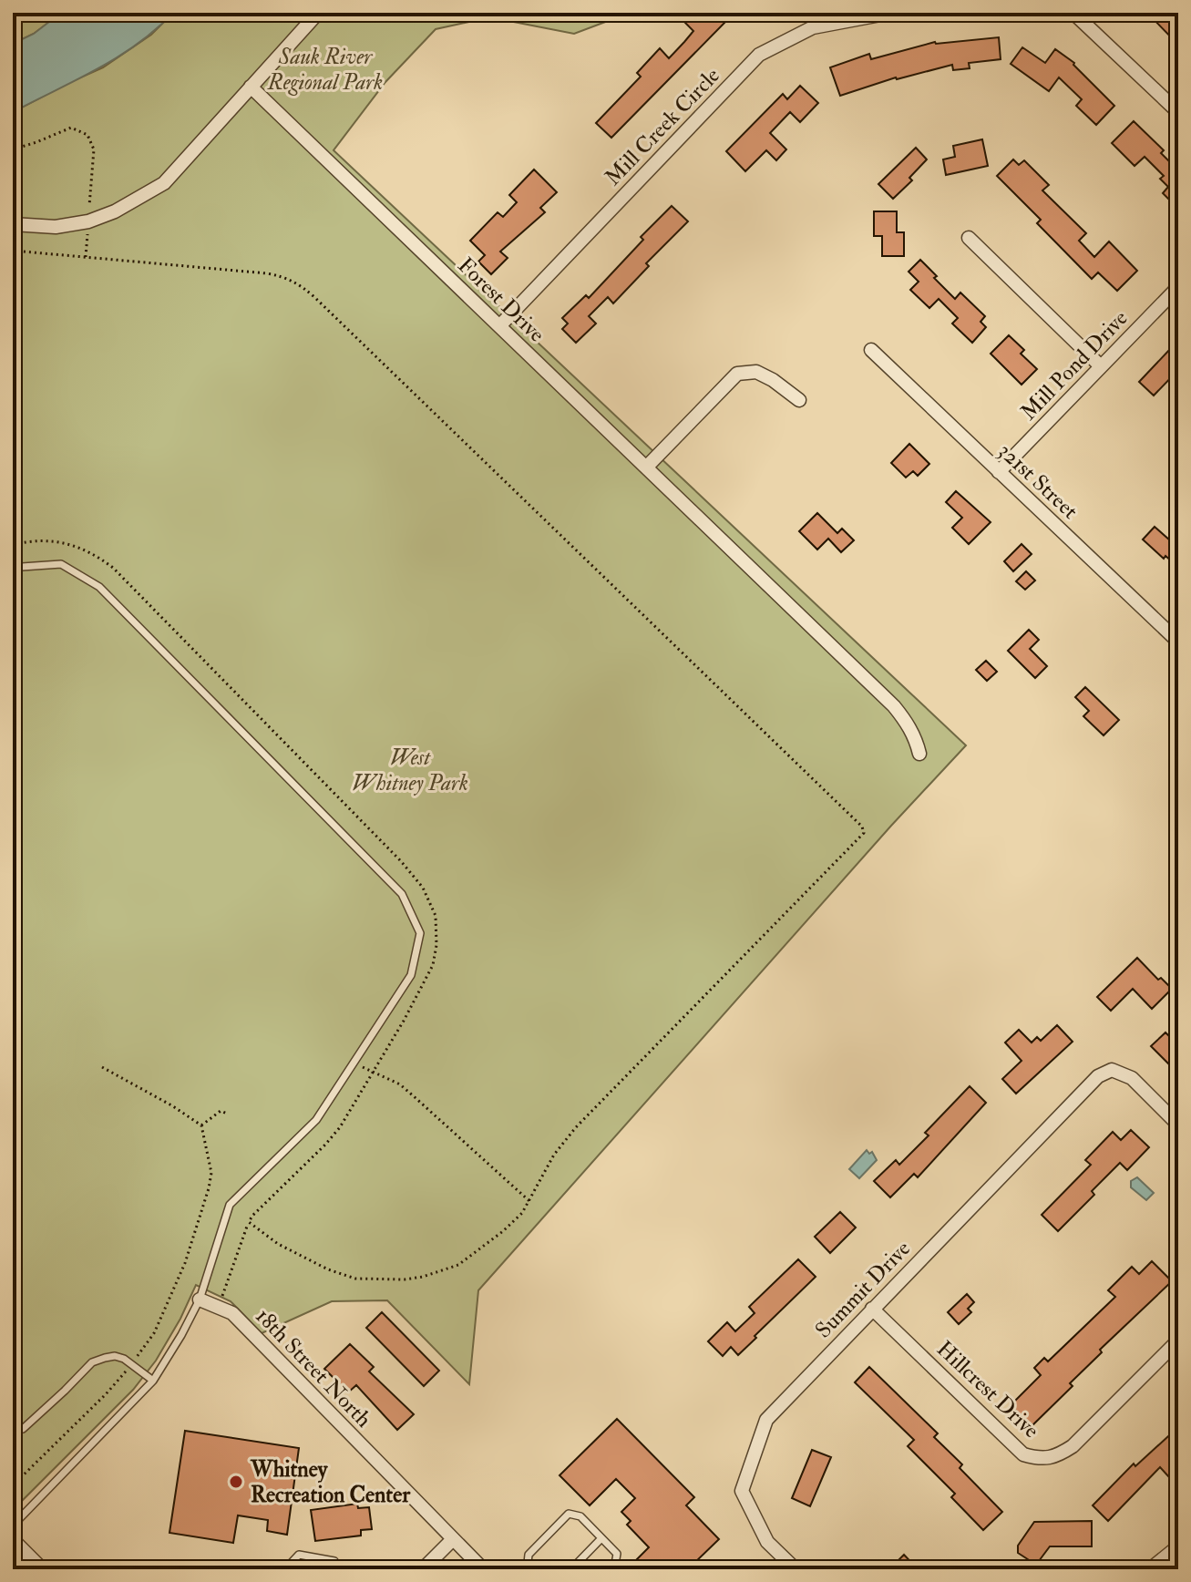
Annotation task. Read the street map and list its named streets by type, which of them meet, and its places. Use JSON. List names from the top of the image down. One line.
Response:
{"streets":{"street":["Mill Creek Circle","Forest Drive","Mill Pond Drive","321st Street","Summit Drive","18th Street North","Hillcrest Drive"]},"crossings":[["Mill Creek Circle","Forest Drive"],["Mill Pond Drive","321st Street"],["Summit Drive","Hillcrest Drive"]],"parks":["Sauk River Regional Park","West Whitney Park"],"places":["Whitney Recreation Center"]}
